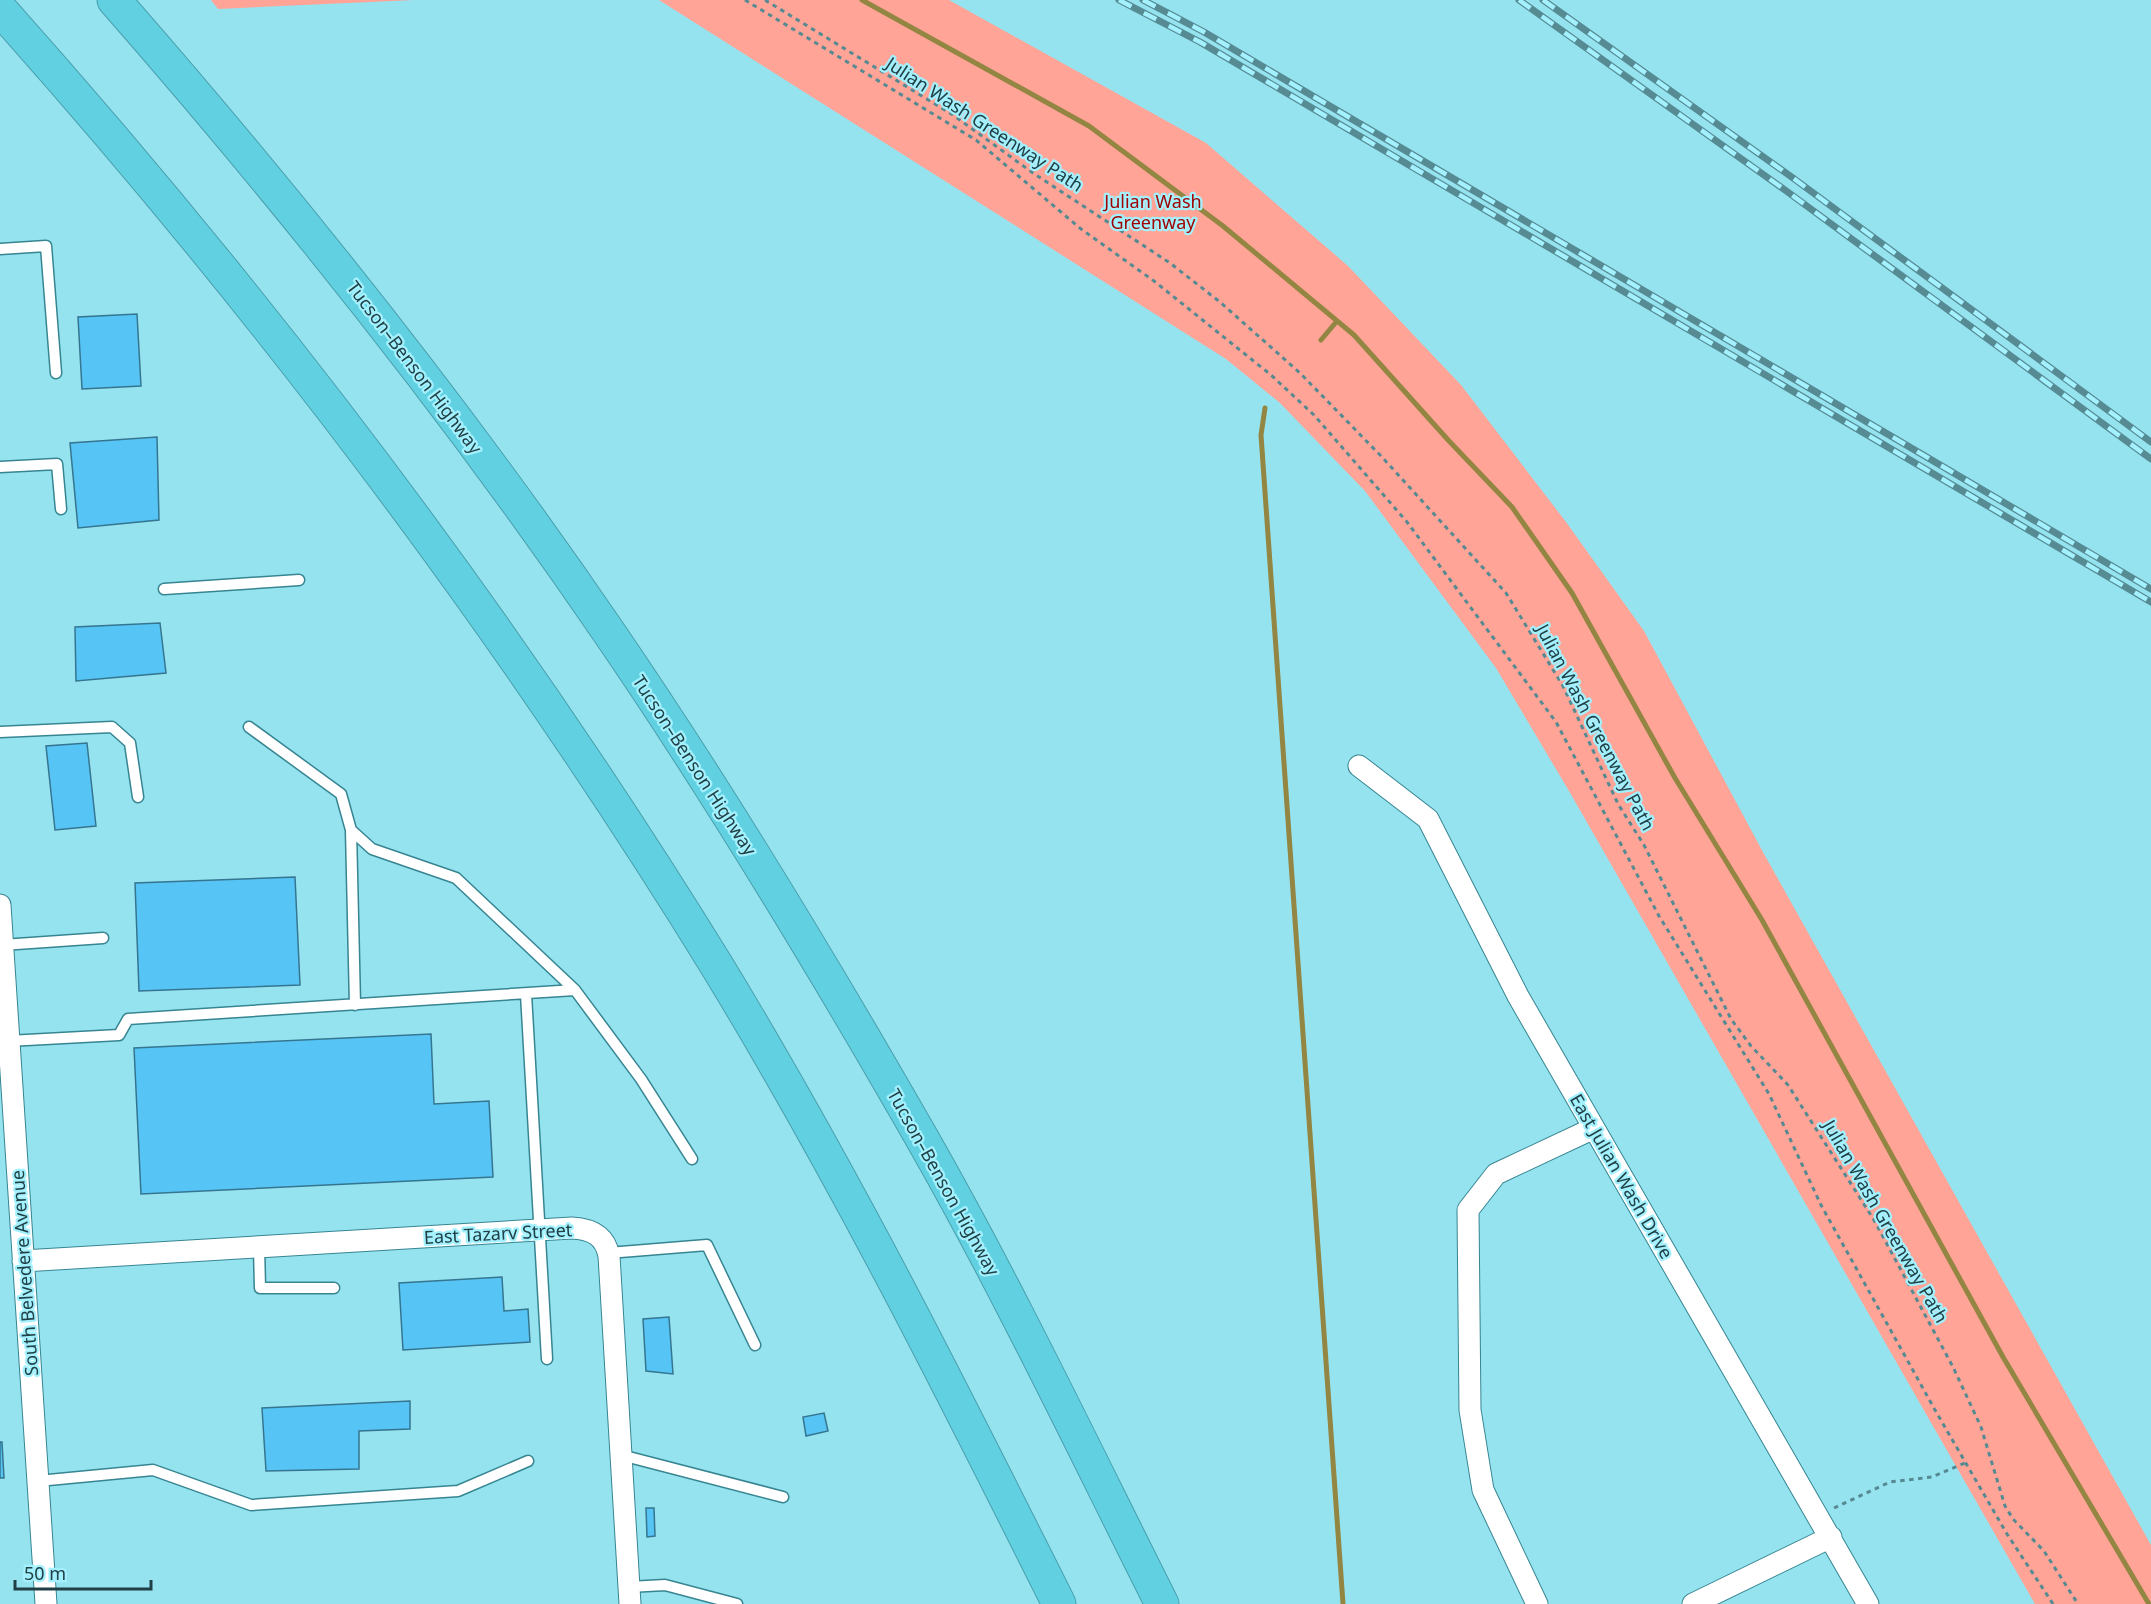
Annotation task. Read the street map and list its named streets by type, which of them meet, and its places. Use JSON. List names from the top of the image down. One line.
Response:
{"streets":{"highway":["Tucson–Benson Highway"],"street":["East Julian Wash Drive","East Tazarv Street","South Belvedere Avenue"],"path":["Julian Wash Greenway Path"]},"crossings":[["East Tazarv Street","South Belvedere Avenue"]],"parks":["Julian Wash Greenway"],"scale_bar":"50 m"}
